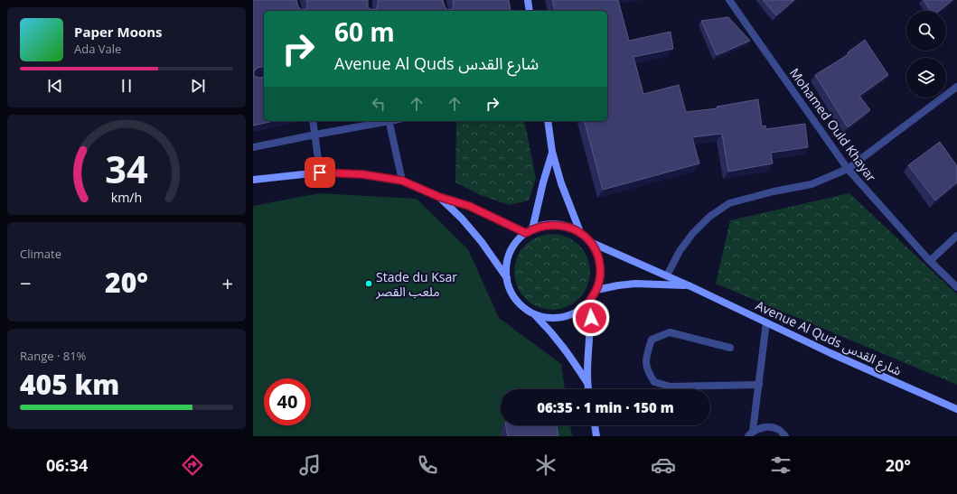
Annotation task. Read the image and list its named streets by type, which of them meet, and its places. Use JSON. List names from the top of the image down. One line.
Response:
{"streets":{"street":["Mohamed Ould Khayar","Avenue Al Quds شارع القدس"]},"places":["Stade du Ksar ملعب القصر"],"page":{"turn":["60 m","Avenue Al Quds شارع القدس"],"song":["Paper Moons","Ada Vale"],"tile":["Climate",["Range · 81%","405 km"]],"heat":["−","20°","+"],"limit":"40","trip":"06:35 · 1 min · 150 m","tabs":["06:34","20°"],"gauge":["34","km/h"]}}
